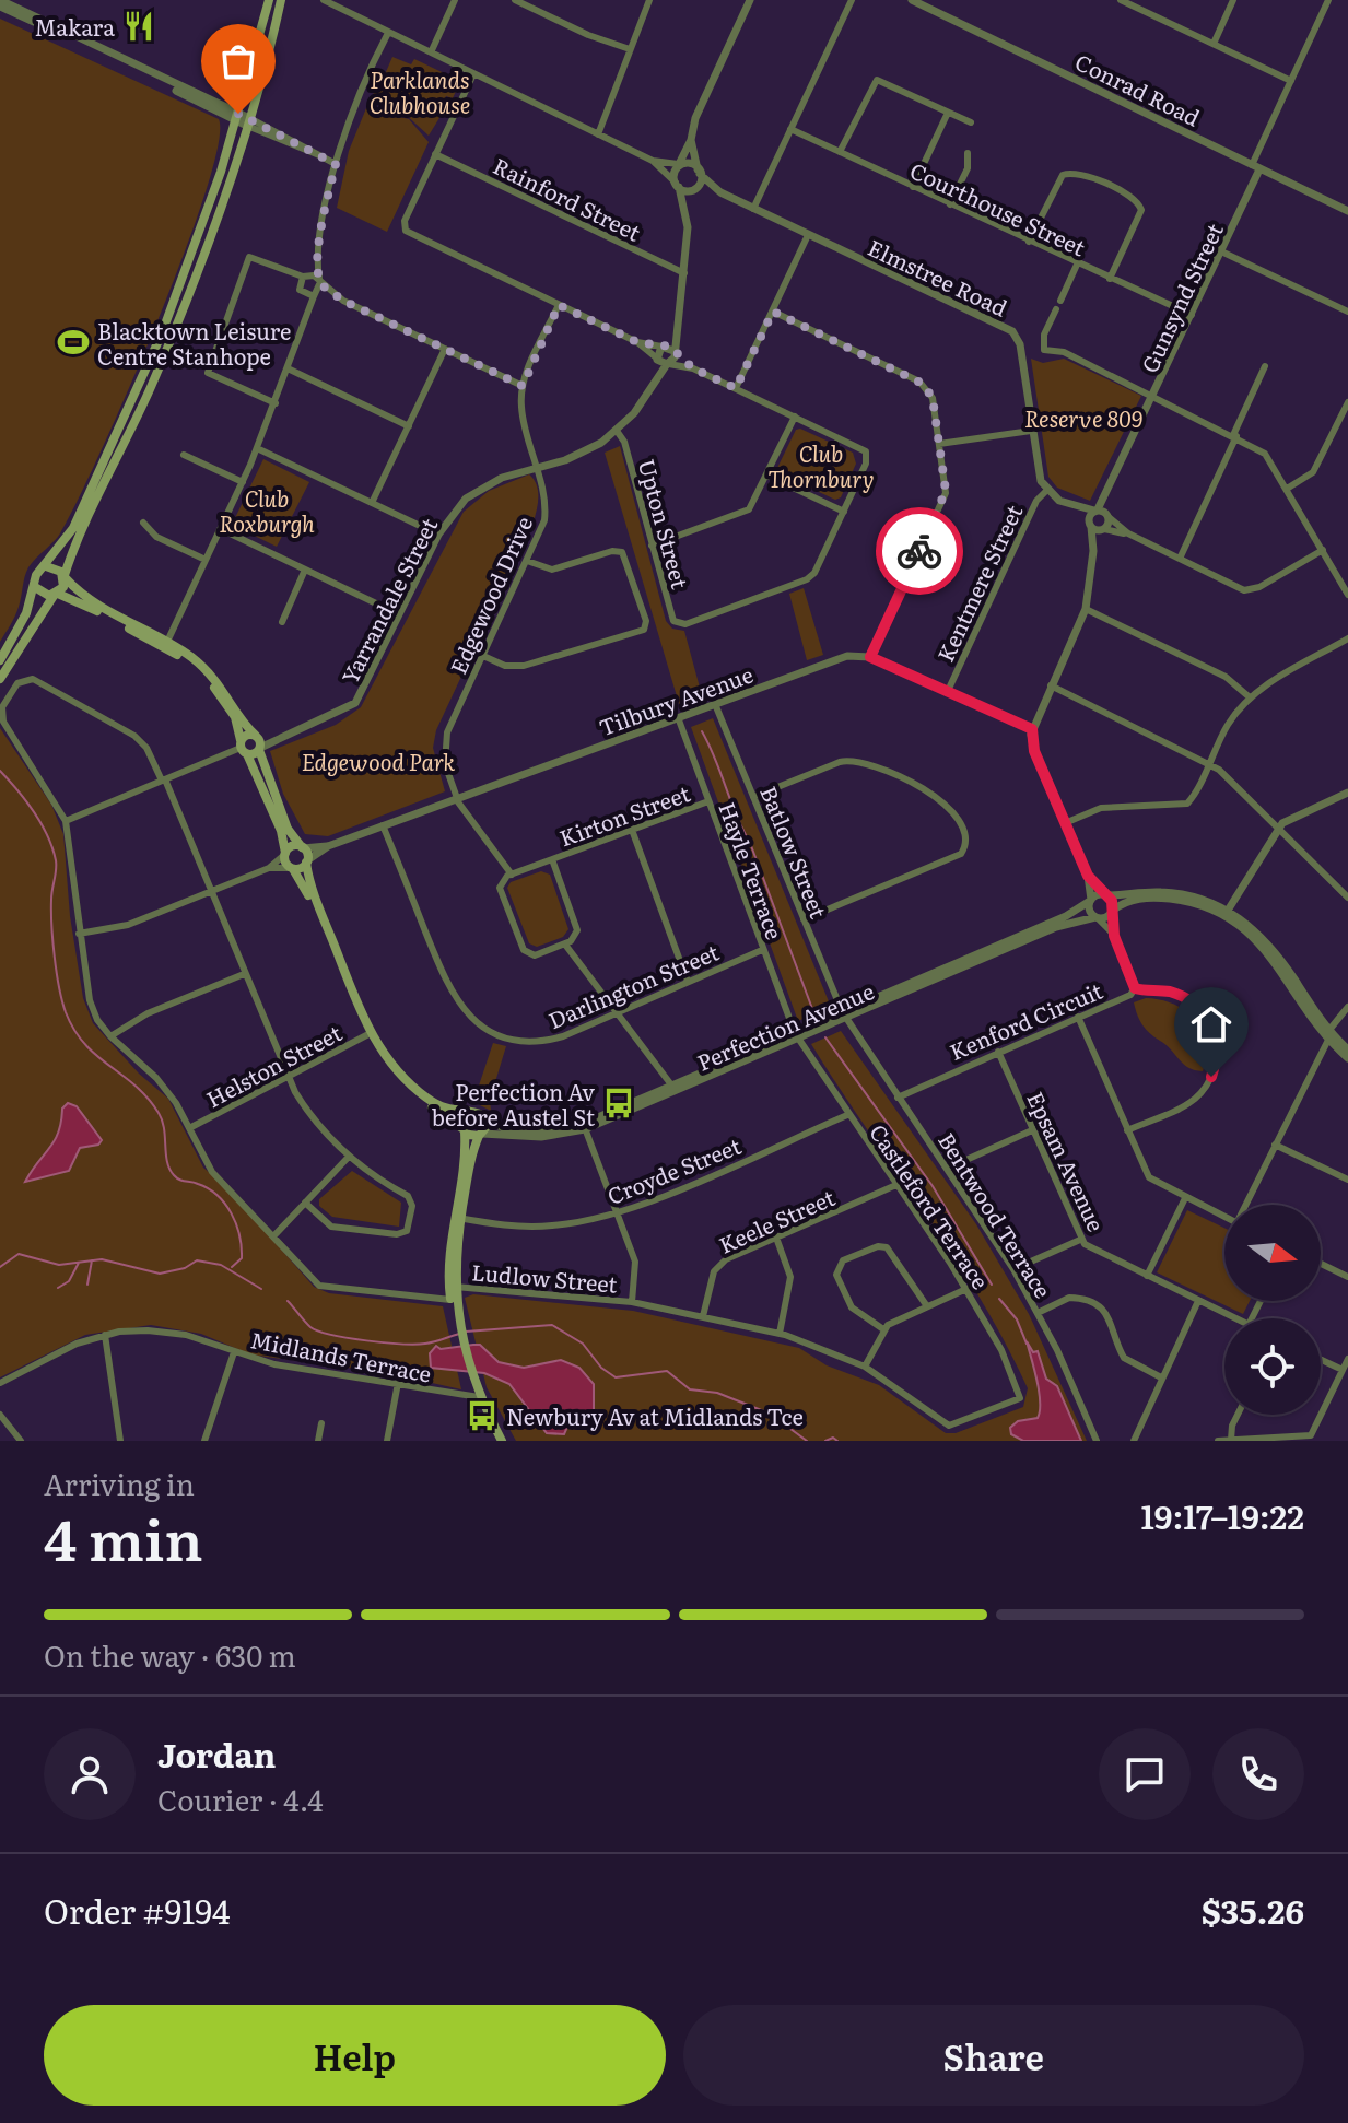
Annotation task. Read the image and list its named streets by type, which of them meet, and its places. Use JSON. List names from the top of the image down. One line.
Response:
{"streets":{"street":["Conrad Road","Rainford Street","Courthouse Street","Elmstree Road","Gunsynd Street","Upton Street","Kentmere Street","Edgewood Drive","Yarrandale Street","Tilbury Avenue","Kirton Street","Batlow Street","Hayle Terrace","Darlington Street","Kenford Circuit","Perfection Avenue","Helston Street","Epsam Avenue","Croyde Street","Castleford Terrace","Bentwood Terrace","Keele Street","Ludlow Street","Midlands Terrace"]},"crossings":[["Conrad Road","Gunsynd Street"],["Courthouse Street","Gunsynd Street"],["Elmstree Road","Kentmere Street"],["Upton Street","Yarrandale Street"],["Edgewood Drive","Yarrandale Street"],["Edgewood Drive","Tilbury Avenue"],["Tilbury Avenue","Batlow Street"],["Tilbury Avenue","Hayle Terrace"],["Tilbury Avenue","Darlington Street"],["Kirton Street","Hayle Terrace"],["Batlow Street","Perfection Avenue"],["Batlow Street","Bentwood Terrace"],["Hayle Terrace","Darlington Street"],["Hayle Terrace","Perfection Avenue"],["Hayle Terrace","Castleford Terrace"],["Kenford Circuit","Epsam Avenue"],["Kenford Circuit","Bentwood Terrace"],["Perfection Avenue","Castleford Terrace"],["Perfection Avenue","Bentwood Terrace"],["Croyde Street","Castleford Terrace"],["Castleford Terrace","Keele Street"],["Castleford Terrace","Ludlow Street"],["Keele Street","Ludlow Street"]],"parks":["Parklands Clubhouse","Reserve 809","Club Thornbury","Club Roxburgh","Edgewood Park"],"places":{"restaurant":["Makara"],"sports":["Blacktown Leisure Centre Stanhope"],"bus stop":["Perfection Av before Austel St","Newbury Av at Midlands Tce"]},"north":"right","page":{"heading":["4 min","Arriving in","19:17–19:22"],"panel":["Jordan","Courier · 4.4","Order #9194","$35.26"],"bar":"On the way · 630 m","buttons":["Help","Share"]}}
